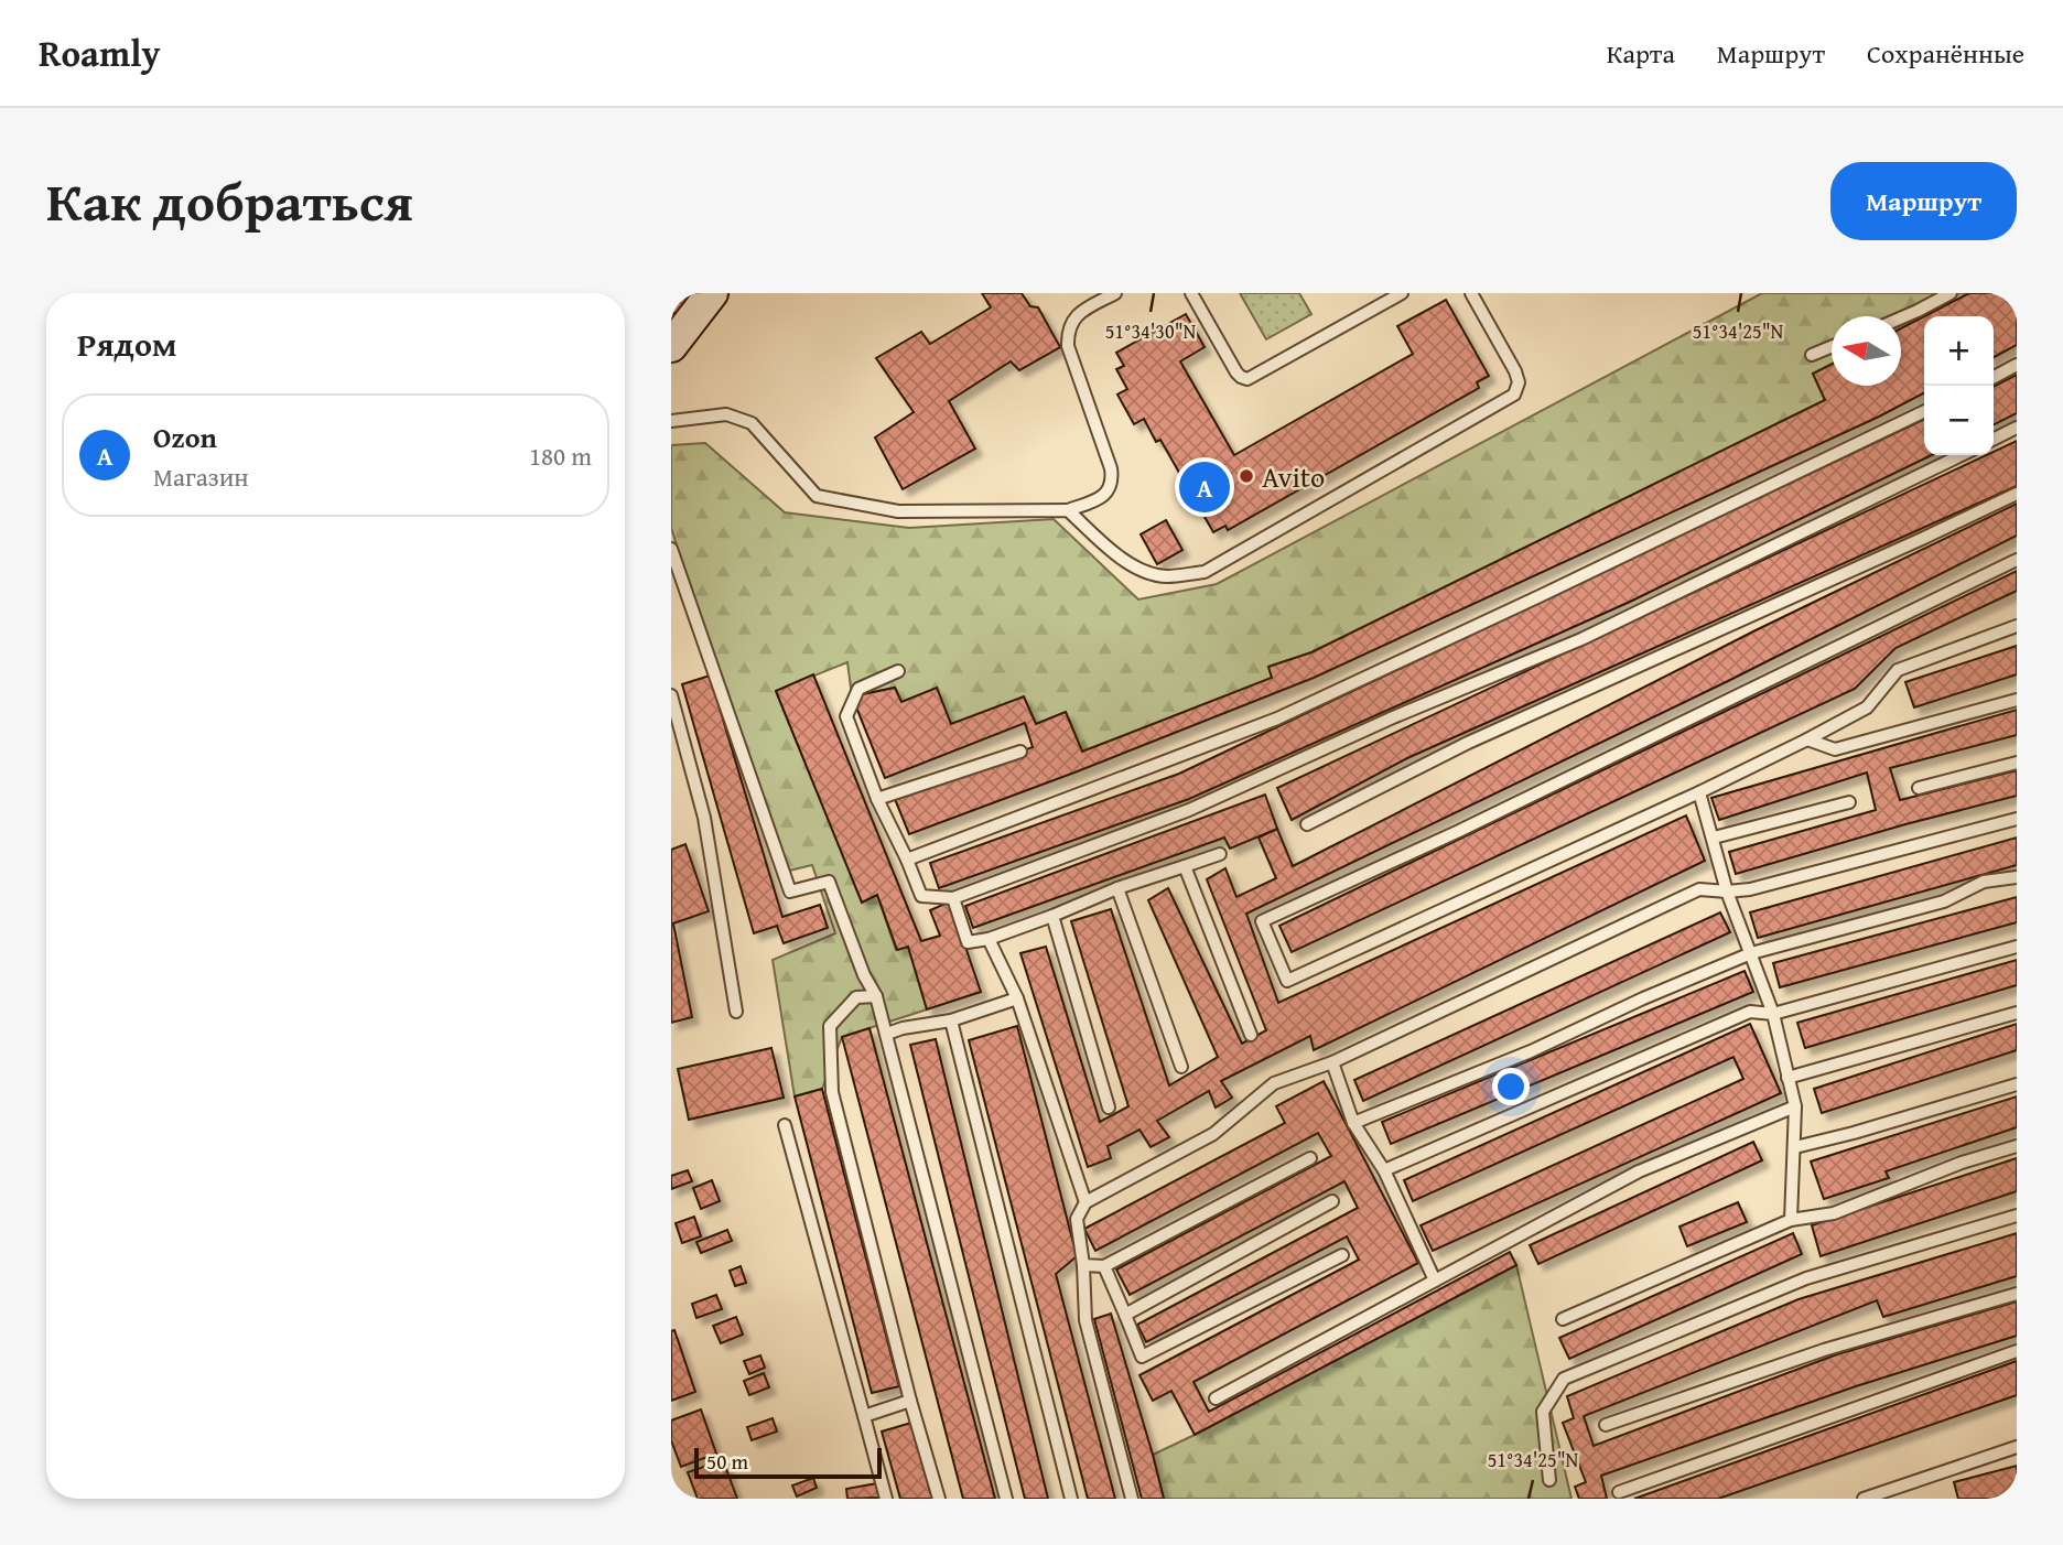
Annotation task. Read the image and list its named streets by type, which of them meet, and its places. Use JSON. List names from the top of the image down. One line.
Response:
{"places":["Avito"],"scale_bar":"50 m","north":"left","page":{"header":"Roamly","nav":["Карта","Маршрут","Сохранённые"],"title":"Как добраться","buttons":"Маршрут","heading":"Рядом","map_buttons":["+","−"],"list":[{"mark":"A","name":"Ozon","note":"Магазин","value":"180 m"}],"pins":"A","scale":"50 m"},"coordinates":["51°34'30\"N","51°34'25\"N"]}
